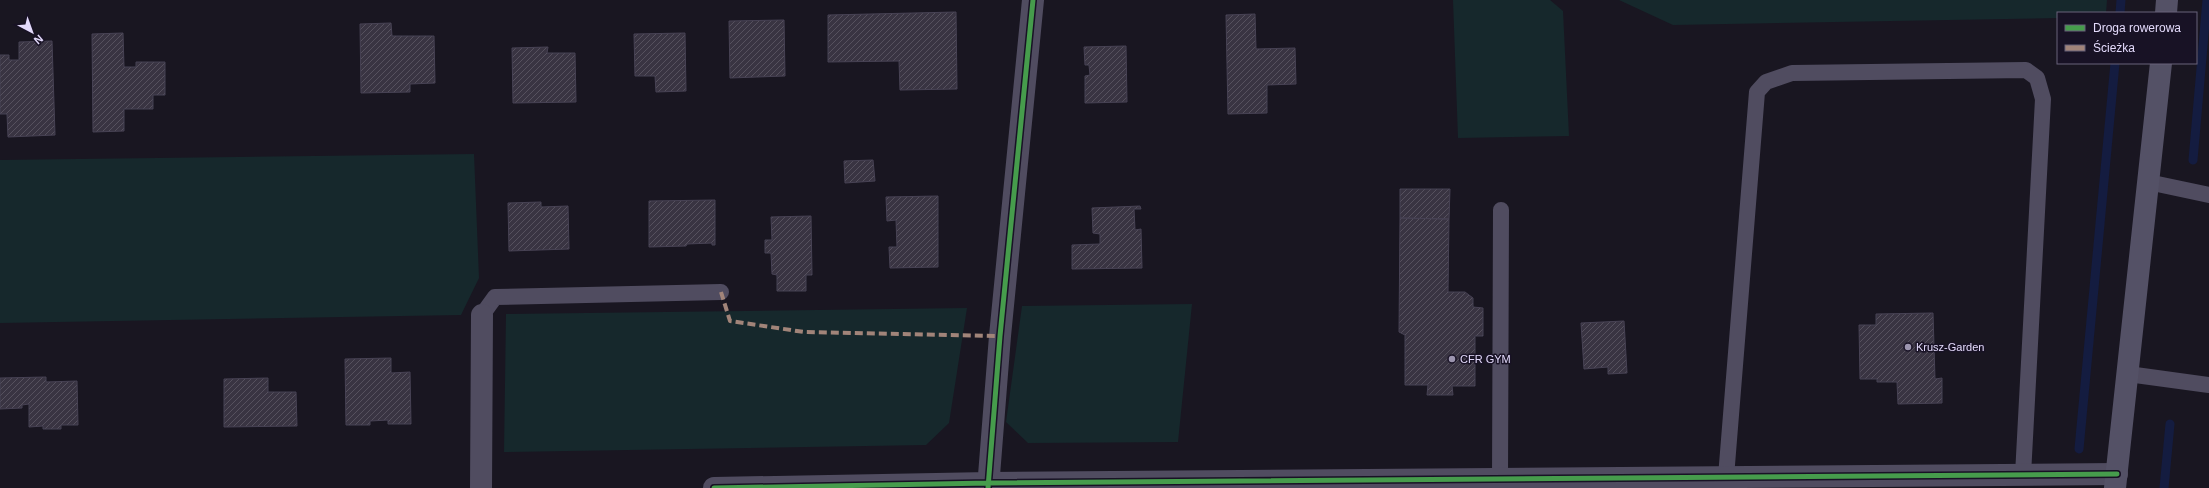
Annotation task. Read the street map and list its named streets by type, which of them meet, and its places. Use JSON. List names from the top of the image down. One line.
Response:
{"places":["Krusz-Garden","CFR GYM"],"legend":["Droga rowerowa","Ścieżka"],"north":"bottom right"}
